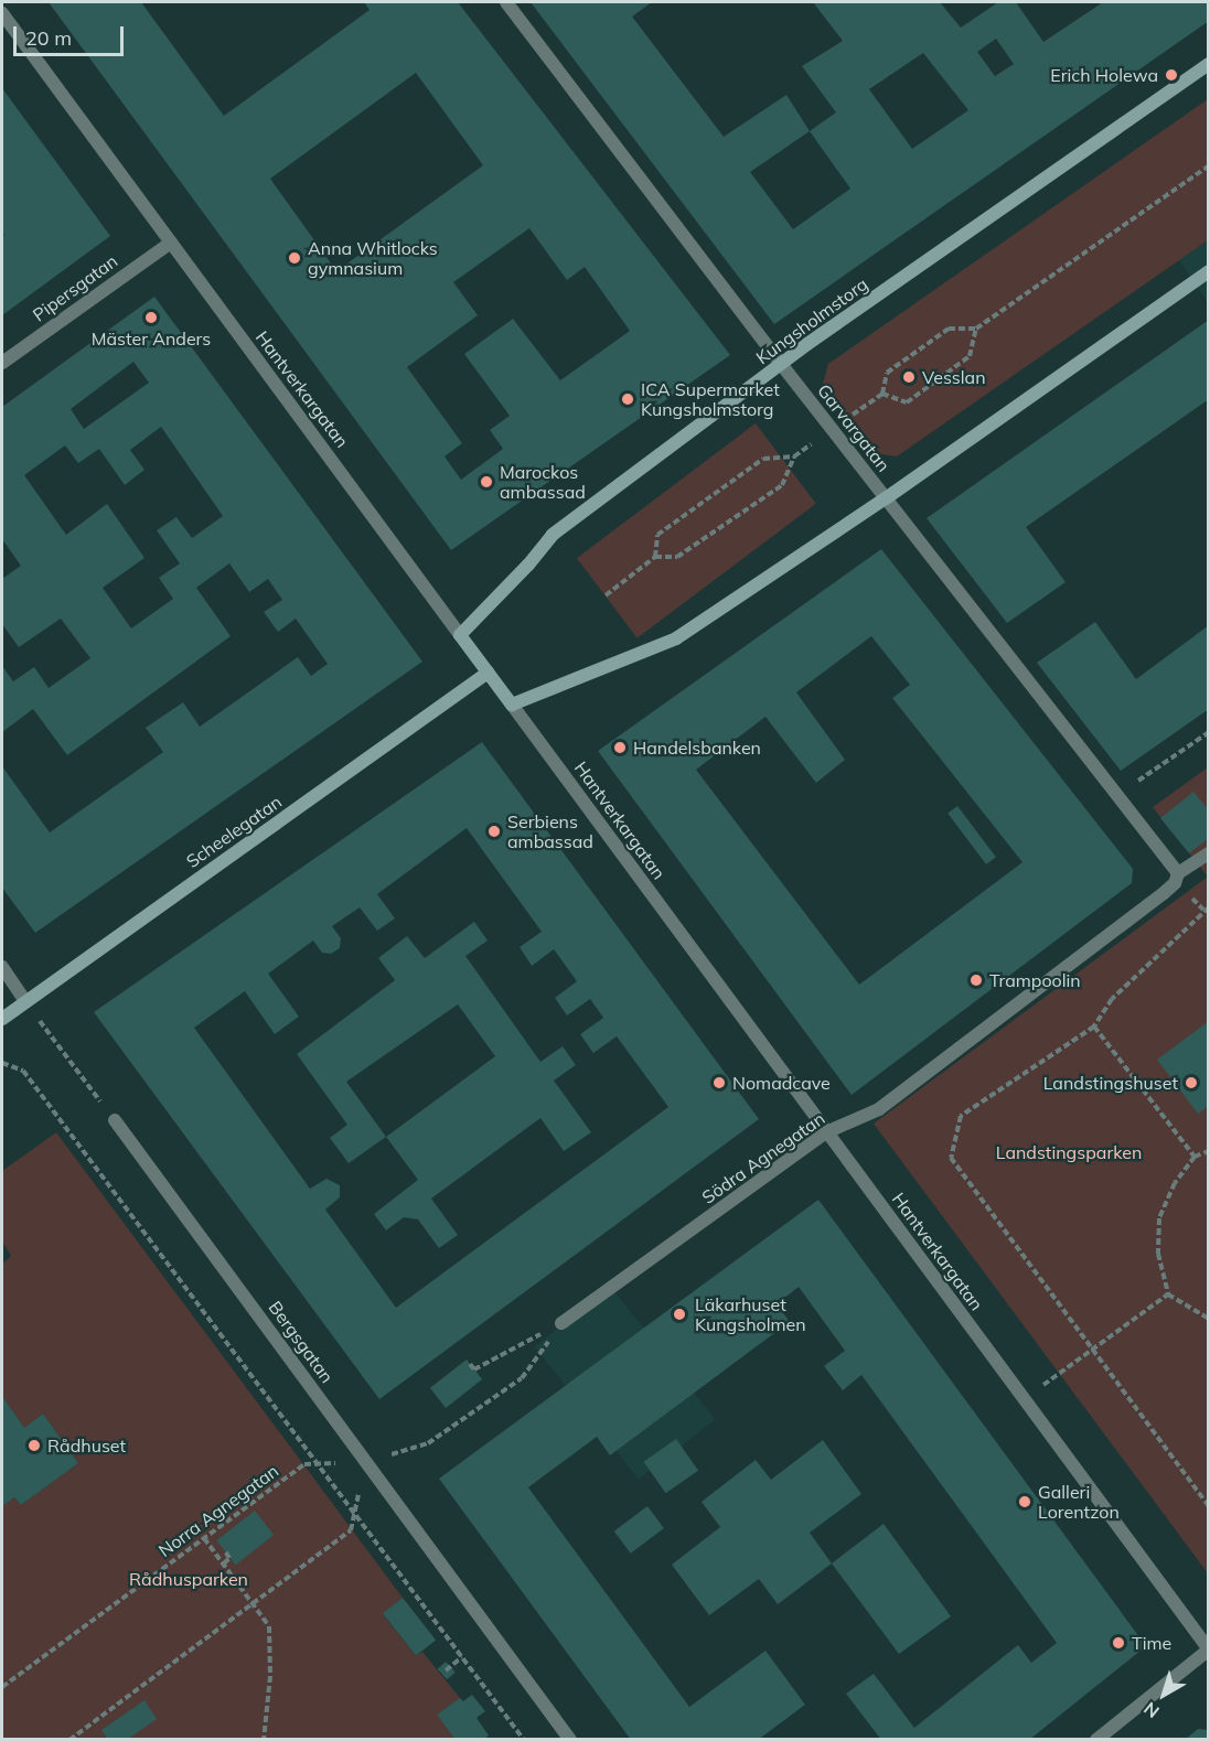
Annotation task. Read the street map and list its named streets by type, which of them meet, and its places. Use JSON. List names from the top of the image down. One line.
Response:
{"streets":{"street":["Pipersgatan","Kungsholmstorg","Hantverkargatan","Garvargatan","Scheelegatan","Södra Agnegatan","Bergsgatan"],"path":["Norra Agnegatan"]},"crossings":[["Pipersgatan","Hantverkargatan"],["Kungsholmstorg","Hantverkargatan"],["Kungsholmstorg","Garvargatan"],["Hantverkargatan","Scheelegatan"],["Hantverkargatan","Södra Agnegatan"],["Garvargatan","Södra Agnegatan"],["Bergsgatan","Norra Agnegatan"]],"parks":["Landstingsparken","Rådhusparken"],"places":["Erich Holewa","Anna Whitlocks gymnasium","Mäster Anders","Vesslan","ICA Supermarket Kungsholmstorg","Marockos ambassad","Handelsbanken","Serbiens ambassad","Trampoolin","Nomadcave","Landstingshuset","Läkarhuset Kungsholmen","Rådhuset","Galleri Lorentzon","Time"],"scale_bar":"20 m","north":"bottom left"}
